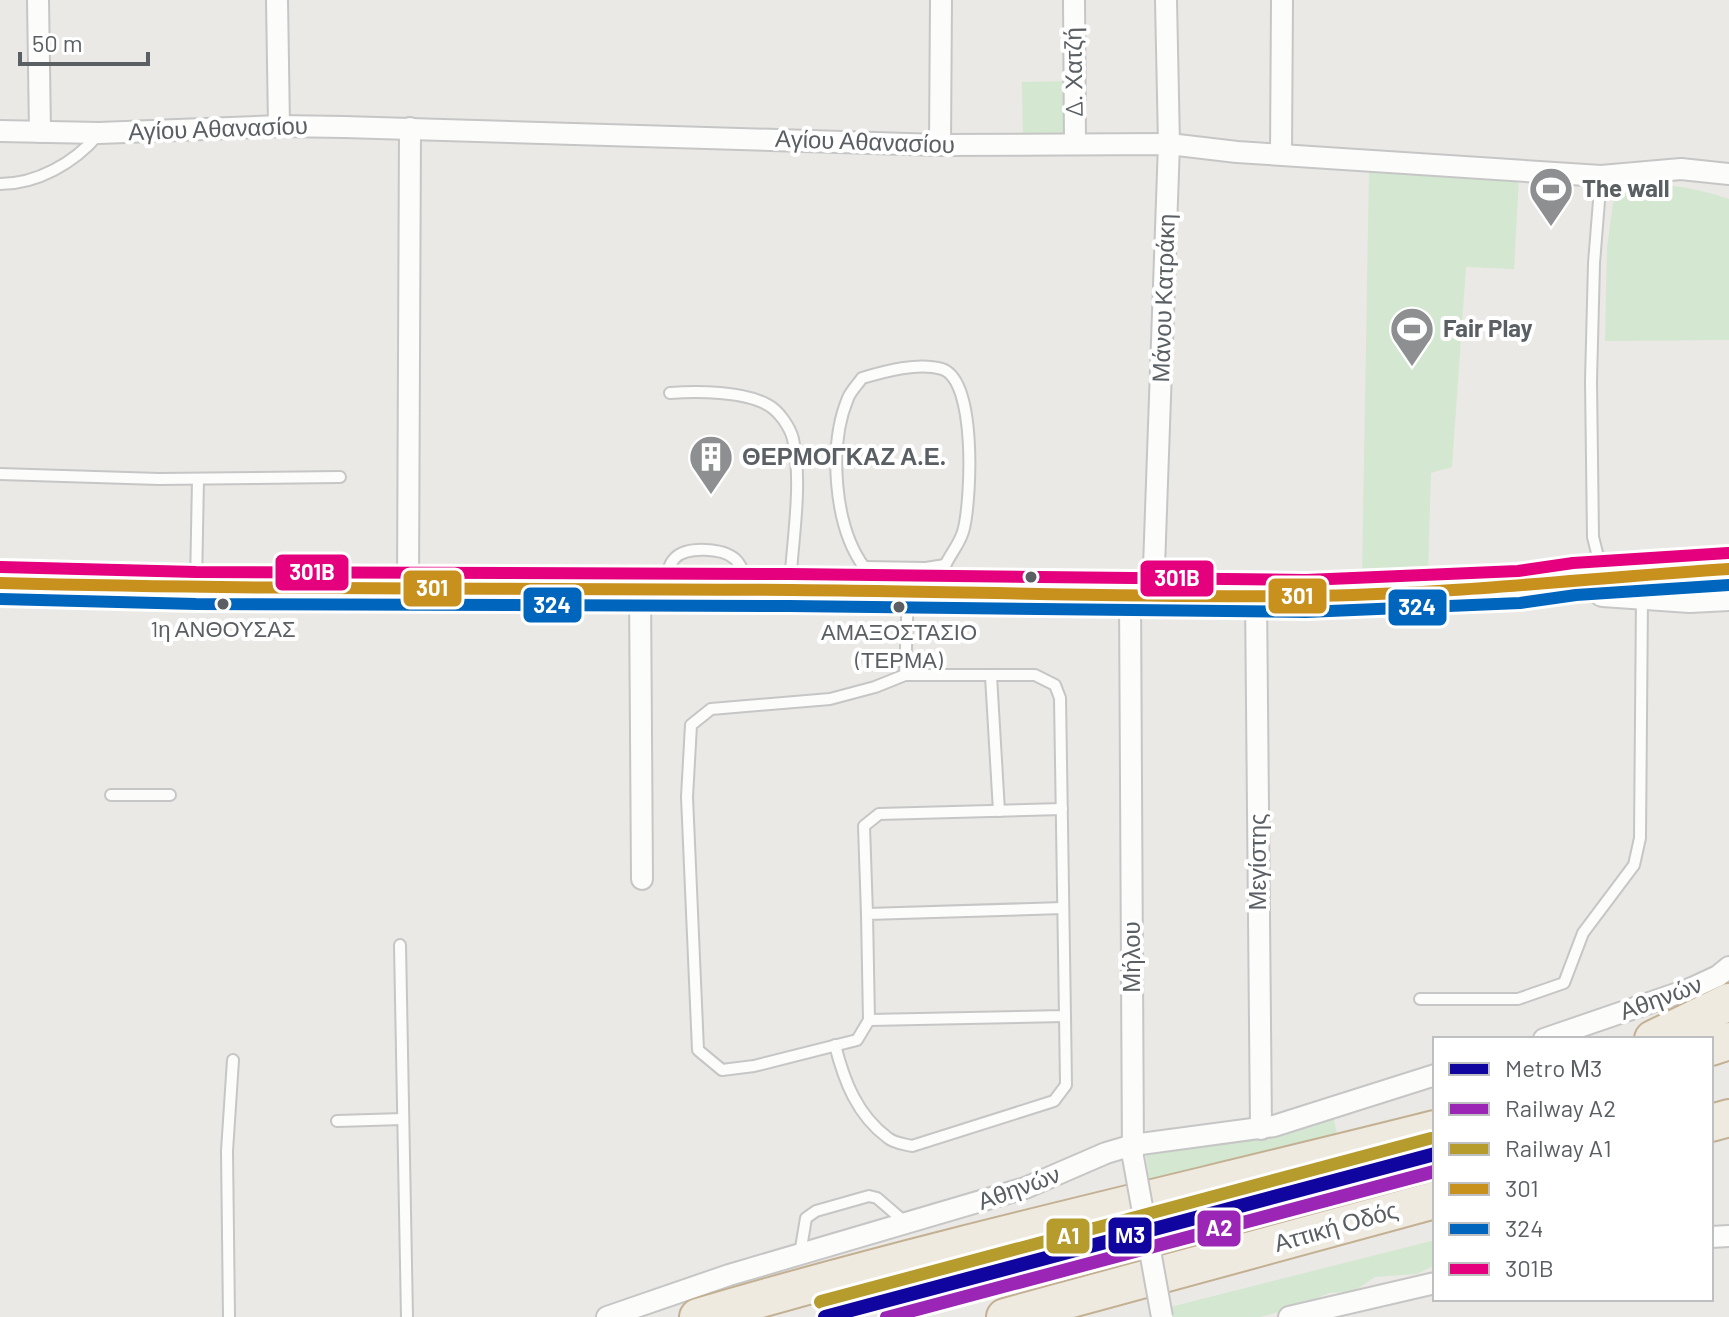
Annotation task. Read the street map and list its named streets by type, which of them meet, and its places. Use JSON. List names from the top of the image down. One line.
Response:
{"streets":{"highway":["Αττική Οδός"],"street":["Δ. Χατζή","Αγίου Αθανασίου","Μάνου Κατράκη","Μεγίστης","Μήλου","Αθηνών"]},"crossings":[["Δ. Χατζή","Αγίου Αθανασίου"],["Αγίου Αθανασίου","Μάνου Κατράκη"],["Μάνου Κατράκη","Μήλου"],["Μεγίστης","Αθηνών"],["Μήλου","Αθηνών"]],"places":{"sports":["The wall","Fair Play"],"building":["ΘΕΡΜΟΓΚΑΖ Α.Ε."],"other":["1η ΑΝΘΟΥΣΑΣ","ΑΜΑΞΟΣΤΑΣΙΟ (ΤΕΡΜΑ)"]},"lines":["transit line 301B","transit line 301","transit line 324","rail line A1","metro line Μ3","rail line A2"],"legend":["Metro Μ3","Railway A2","Railway A1","301","324","301B"],"scale_bar":"50 m"}
